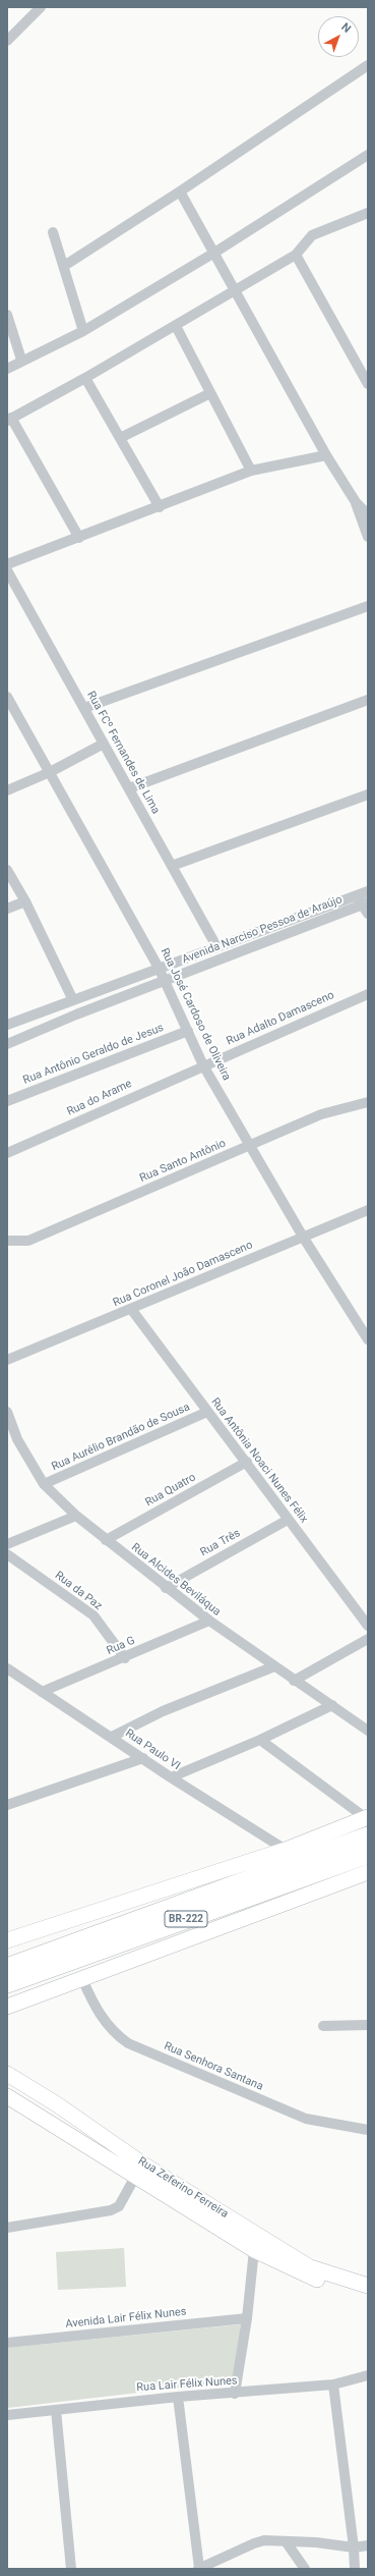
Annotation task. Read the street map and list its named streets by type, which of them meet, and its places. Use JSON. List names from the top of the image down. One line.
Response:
{"streets":{"highway":["BR-222"],"main road":["Rua Zeferino Ferreira"],"street":["Rua FCº Fernandes de Lima","Avenida Narciso Pessoa de Araújo","Rua José Cardoso de Oliveira","Rua Adalto Damasceno","Rua Antônio Geraldo de Jesus","Rua do Arame","Rua Santo Antônio","Rua Coronel João Damasceno","Rua Aurélio Brandão de Sousa","Rua Antônia Noaci Nunes Félix","Rua Quatro","Rua Três","Rua Alcides Beviláqua","Rua da Paz","Rua G","Rua Paulo VI","Rua Senhora Santana","Avenida Lair Félix Nunes","Rua Lair Félix Nunes"]},"crossings":[["Rua FCº Fernandes de Lima","Avenida Narciso Pessoa de Araújo"],["Avenida Narciso Pessoa de Araújo","Rua José Cardoso de Oliveira"],["Rua José Cardoso de Oliveira","Rua Adalto Damasceno"],["Rua José Cardoso de Oliveira","Rua Antônio Geraldo de Jesus"],["Rua José Cardoso de Oliveira","Rua do Arame"],["Rua José Cardoso de Oliveira","Rua Santo Antônio"],["Rua José Cardoso de Oliveira","Rua Coronel João Damasceno"],["Rua Adalto Damasceno","Rua do Arame"],["Rua Coronel João Damasceno","Rua Antônia Noaci Nunes Félix"],["Rua Aurélio Brandão de Sousa","Rua Antônia Noaci Nunes Félix"],["Rua Aurélio Brandão de Sousa","Rua Alcides Beviláqua"],["Rua Antônia Noaci Nunes Félix","Rua Quatro"],["Rua Antônia Noaci Nunes Félix","Rua Três"],["Rua Quatro","Rua Alcides Beviláqua"],["Rua Três","Rua Alcides Beviláqua"],["Rua Alcides Beviláqua","Rua G"],["Rua da Paz","Rua G"],["Rua G","Rua Paulo VI"],["Rua Paulo VI","BR-222"],["BR-222","Rua Senhora Santana"]],"north":"top right"}
